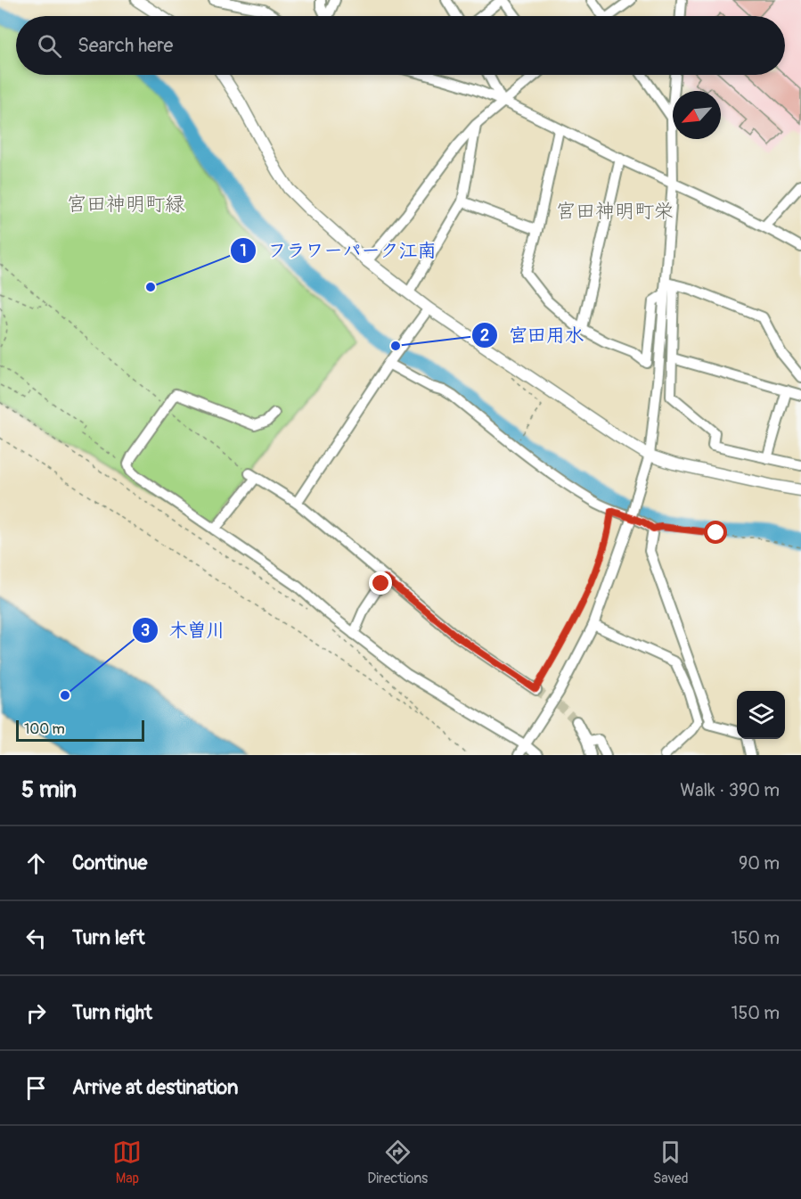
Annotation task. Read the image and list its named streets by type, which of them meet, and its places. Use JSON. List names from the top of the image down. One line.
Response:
{"districts":["宮田神明町緑","宮田神明町栄"],"places":["フラワーパーク江南","宮田用水","木曽川"],"scale_bar":"100 m","north":"bottom left","page":{"search":"Search here","scale":"100 m","heading":["5 min","Walk · 390 m"],"list":[["Continue","90 m"],["Turn left","150 m"],["Turn right","150 m"],"Arrive at destination"],"nav":["Map","Directions","Saved"]}}
